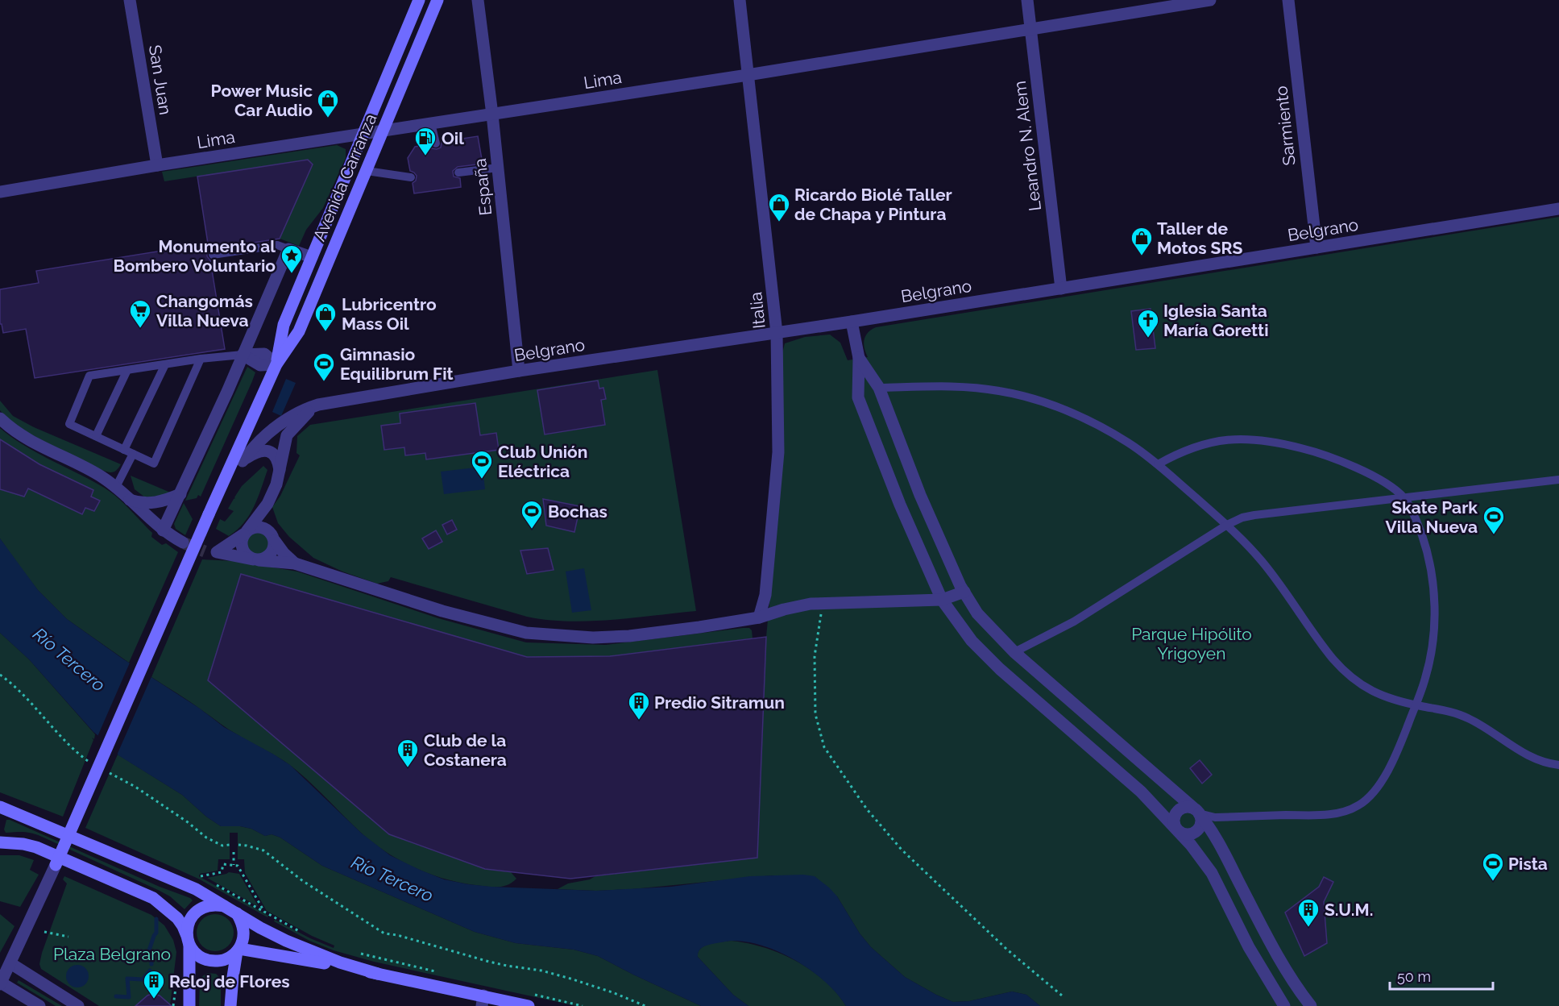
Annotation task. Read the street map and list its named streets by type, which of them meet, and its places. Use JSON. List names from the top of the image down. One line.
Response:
{"streets":{"main road":["Avenida Carranza"],"street":["San Juan","Lima","Sarmiento","Leandro N. Alem","España","Belgrano","Italia"]},"crossings":[["San Juan","Lima"],["Lima","Leandro N. Alem"],["Lima","Avenida Carranza"],["Lima","España"],["Lima","Italia"],["Sarmiento","Belgrano"],["Leandro N. Alem","Belgrano"],["España","Belgrano"],["Belgrano","Italia"]],"water":["Río Tercero"],"parks":["Parque Hipólito Yrigoyen","Plaza Belgrano"],"places":{"shop":["Power Music Car Audio","Ricardo Biolé Taller de Chapa y Pintura","Taller de Motos SRS","Lubricentro Mass Oil"],"fuel station":["Oil"],"place":["Monumento al Bombero Voluntario"],"supermarket":["Changomás Villa Nueva"],"church":["Iglesia Santa María Goretti"],"sports":["Gimnasio Equilibrum Fit","Club Unión Eléctrica","Bochas","Skate Park Villa Nueva","Pista"],"building":["Predio Sitramun","Club de la Costanera","S.U.M.","Reloj de Flores"]},"scale_bar":"50 m"}
